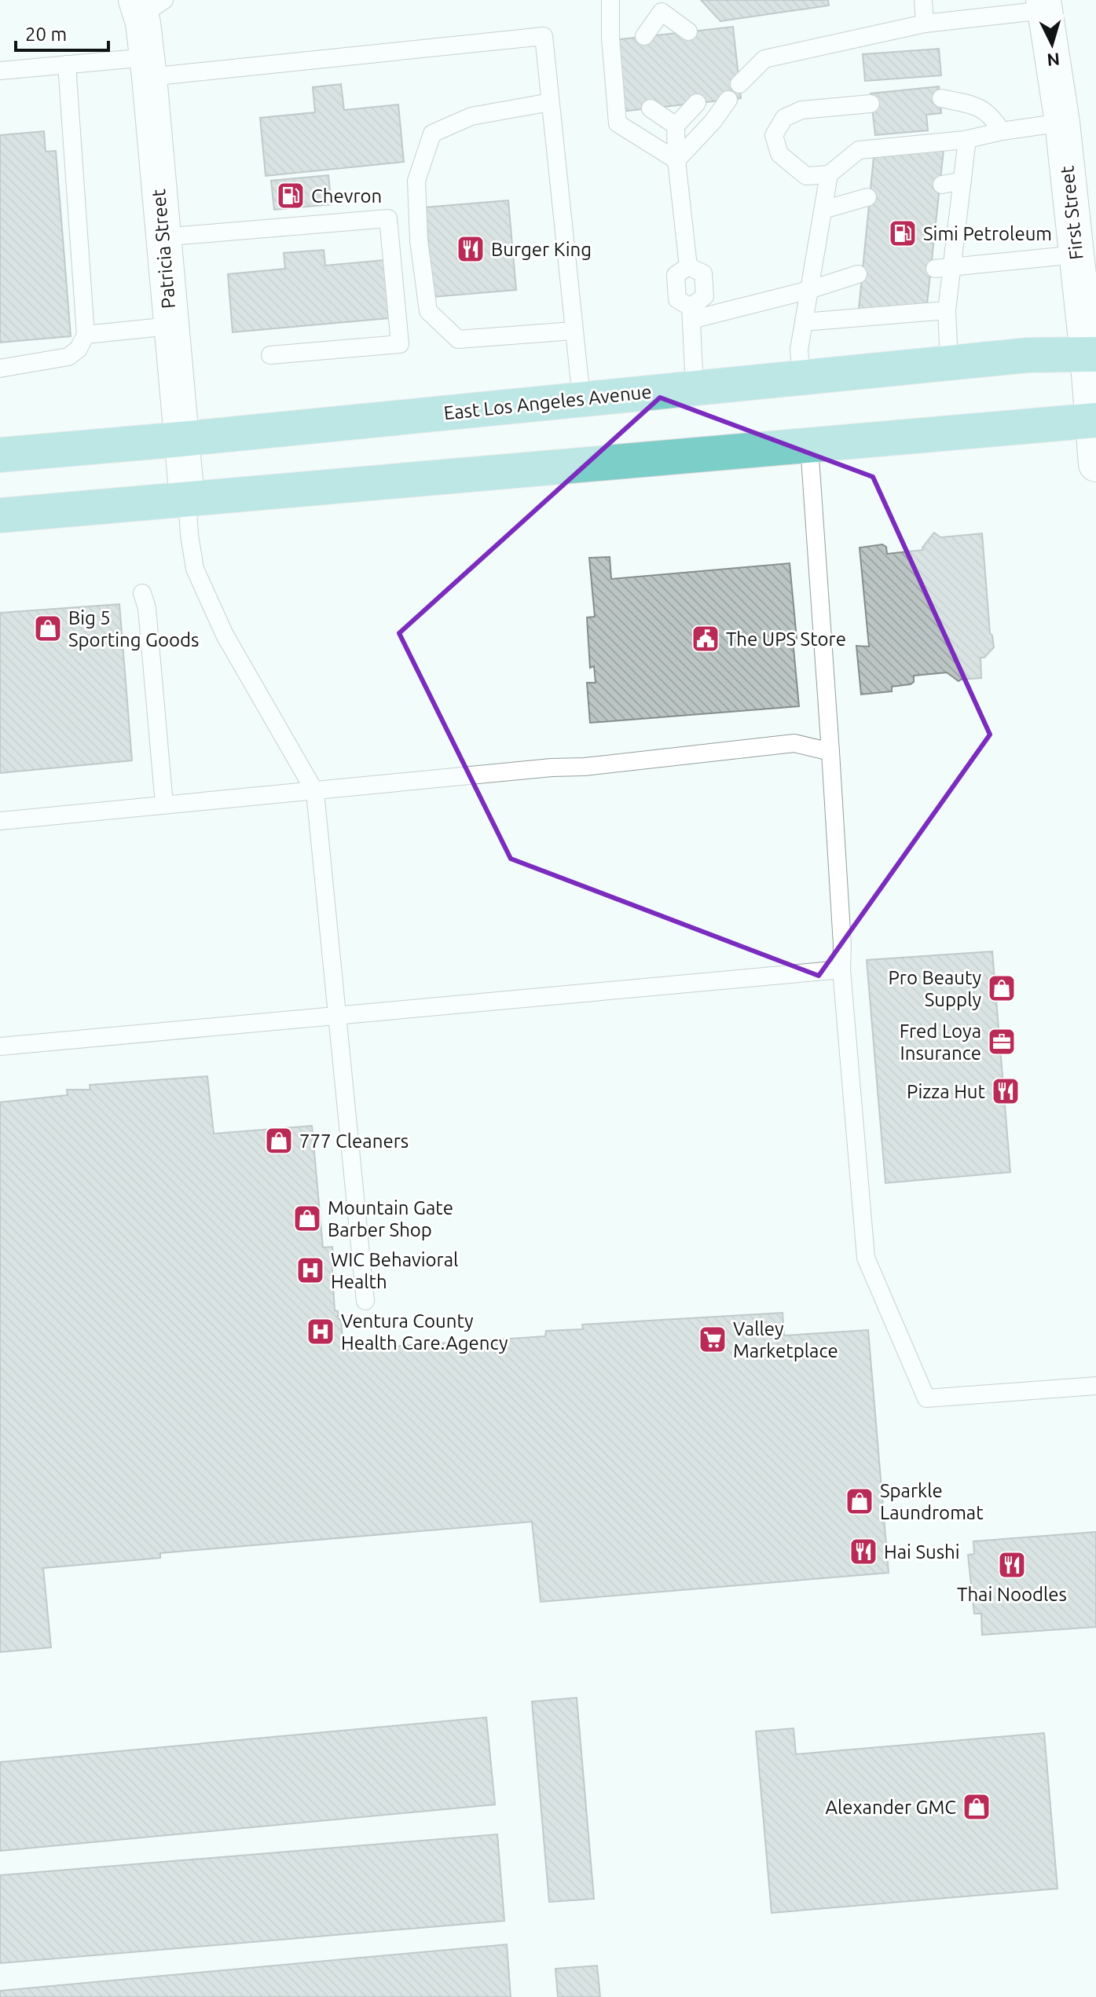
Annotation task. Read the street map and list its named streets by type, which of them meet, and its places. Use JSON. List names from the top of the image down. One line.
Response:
{"streets":{"main road":["East Los Angeles Avenue"],"street":["First Street","Patricia Street"]},"crossings":[["First Street","East Los Angeles Avenue"],["Patricia Street","East Los Angeles Avenue"]],"places":{"fuel station":["Chevron","Simi Petroleum"],"restaurant":["Burger King","Pizza Hut","Hai Sushi","Thai Noodles"],"shop":["Big 5 Sporting Goods","Pro Beauty Supply","777 Cleaners","Mountain Gate Barber Shop","Sparkle Laundromat","Alexander GMC"],"public building":["The UPS Store"],"office":["Fred Loya Insurance"],"hospital":["WIC Behavioral Health","Ventura County Health Care.Agency"],"supermarket":["Valley Marketplace"]},"scale_bar":"20 m","north":"bottom"}
